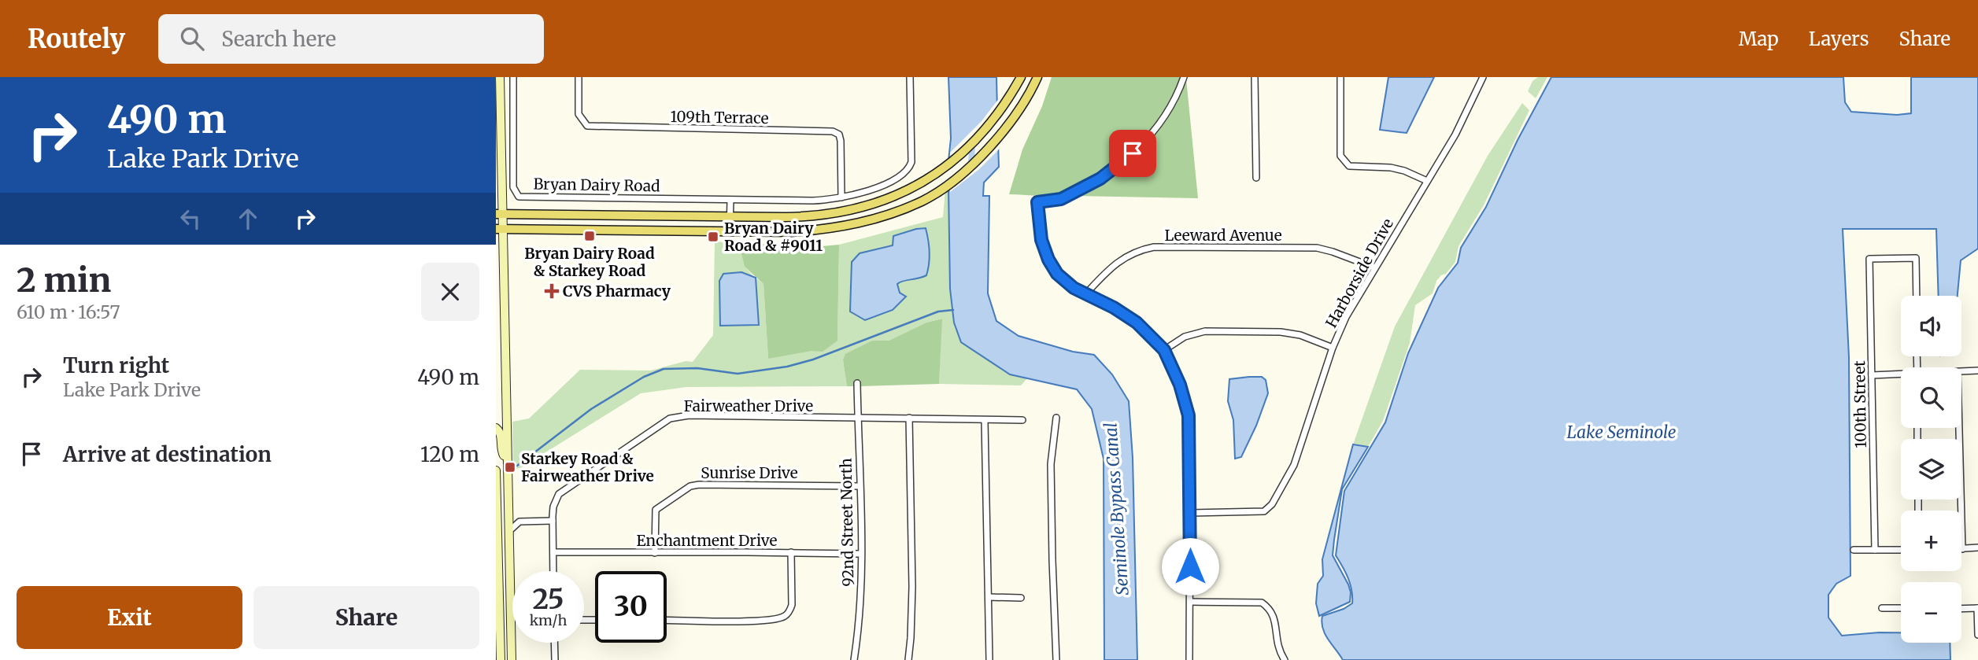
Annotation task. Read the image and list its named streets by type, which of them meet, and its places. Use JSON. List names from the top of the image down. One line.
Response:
{"streets":{"main road":["Bryan Dairy Road"],"street":["109th Terrace","Leeward Avenue","Harborside Drive","100th Street","Fairweather Drive","Sunrise Drive","92nd Street North","Enchantment Drive"]},"crossings":[["109th Terrace","Bryan Dairy Road"],["Leeward Avenue","Harborside Drive"],["Fairweather Drive","92nd Street North"],["Fairweather Drive","Enchantment Drive"],["Sunrise Drive","92nd Street North"],["Sunrise Drive","Enchantment Drive"],["92nd Street North","Enchantment Drive"]],"water":["Lake Seminole","Seminole Bypass Canal"],"places":{"transit":["Bryan Dairy Road & Starkey Road","Bryan Dairy Road & #9011","Starkey Road & Fairweather Drive"],"health":["CVS Pharmacy"]},"page":{"header":"Routely","search":"Search here","nav":["Map","Layers","Share"],"turn":["490 m","Lake Park Drive"],"heading":["2 min","610 m · 16:57"],"map_buttons":["+","−"],"list":[{"name":"Turn right","note":"Lake Park Drive","value":"490 m"},{"name":"Arrive at destination","value":"120 m"}],"speed":"25 km/h","limit":"30","buttons":["Exit","Share"]}}
